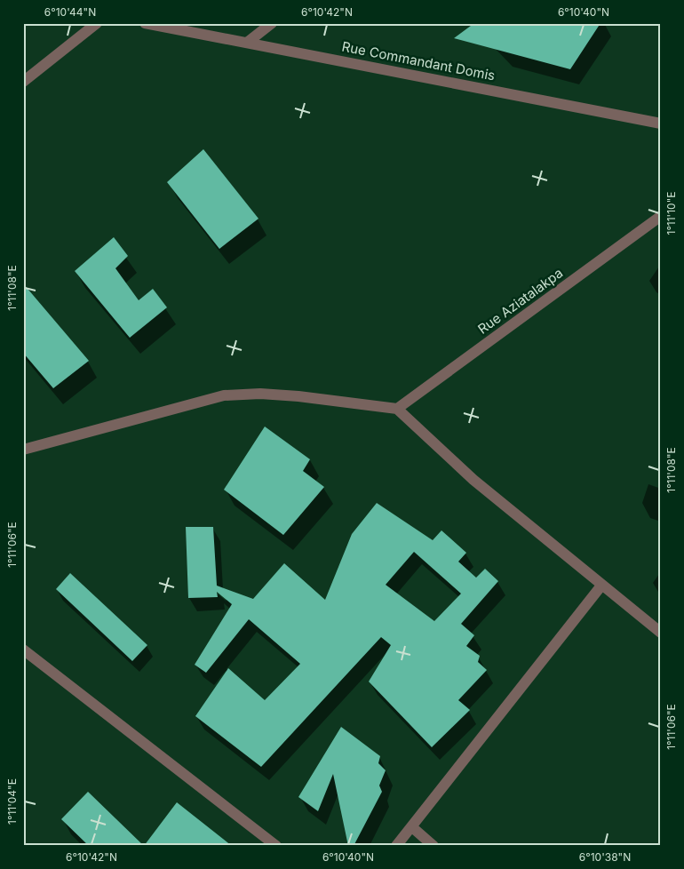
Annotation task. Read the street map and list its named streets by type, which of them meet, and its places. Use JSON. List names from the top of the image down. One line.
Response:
{"streets":{"street":["Rue Commandant Domis","Rue Aziatalakpa"]},"coordinates":["6°10'44\"N","6°10'42\"N","6°10'40\"N","1°11'10\"E","1°11'08\"E","1°11'06\"E","1°11'04\"E","6°10'38\"N"]}
